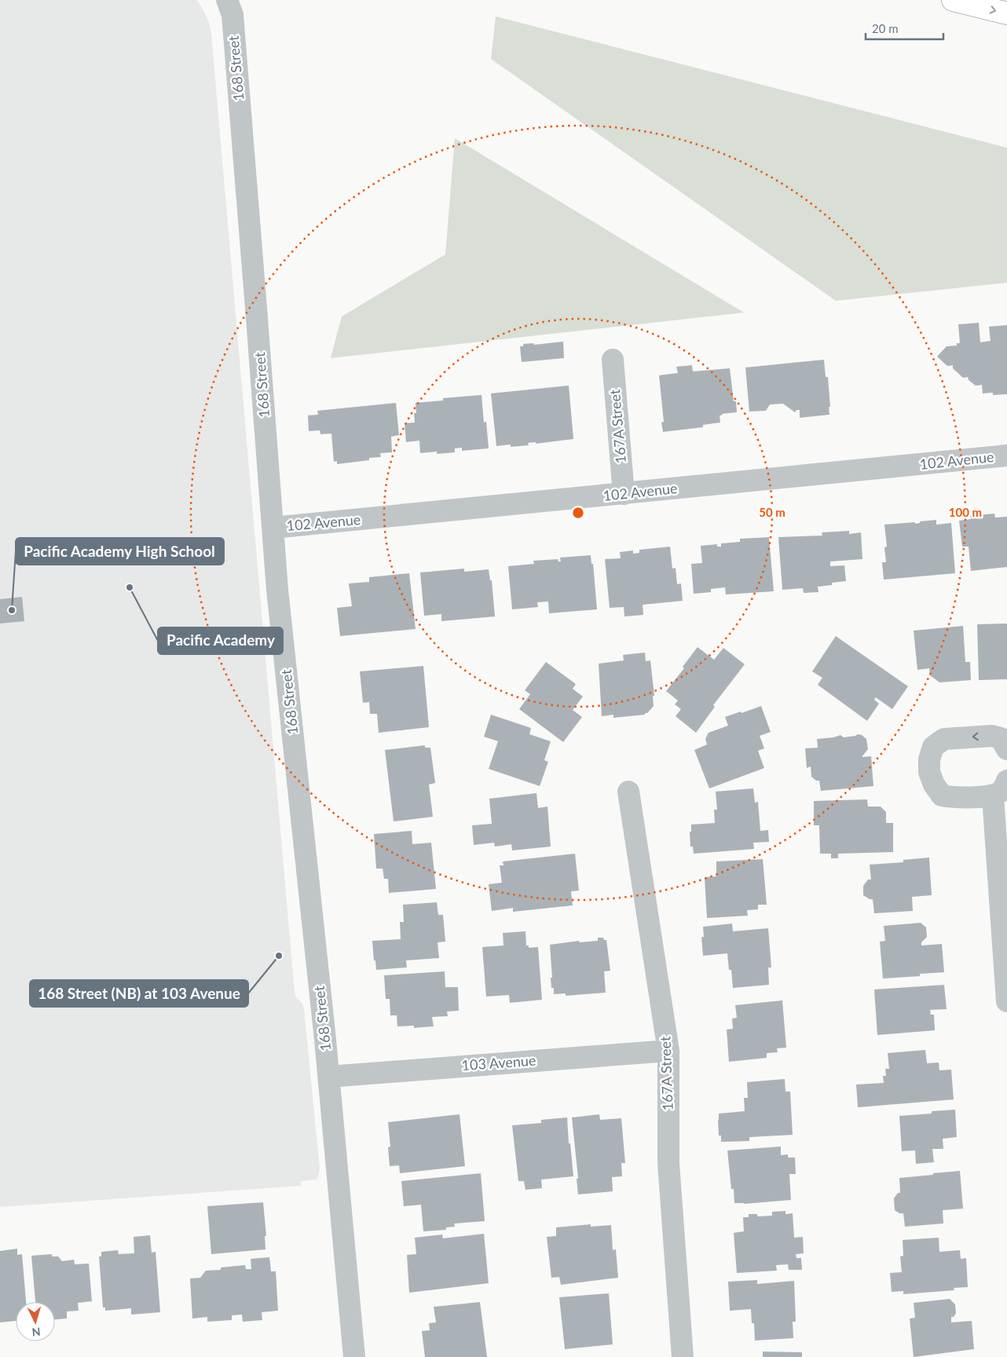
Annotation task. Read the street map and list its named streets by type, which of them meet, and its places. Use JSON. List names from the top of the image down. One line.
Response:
{"streets":{"street":["168 Street","167A Street","102 Avenue","103 Avenue"]},"crossings":[["168 Street","102 Avenue"],["168 Street","103 Avenue"],["167A Street","102 Avenue"],["167A Street","103 Avenue"]],"places":["Pacific Academy","Pacific Academy High School","168 Street (NB) at 103 Avenue"],"scale_bar":"20 m","north":"bottom","rings":["50 m","100 m"]}
